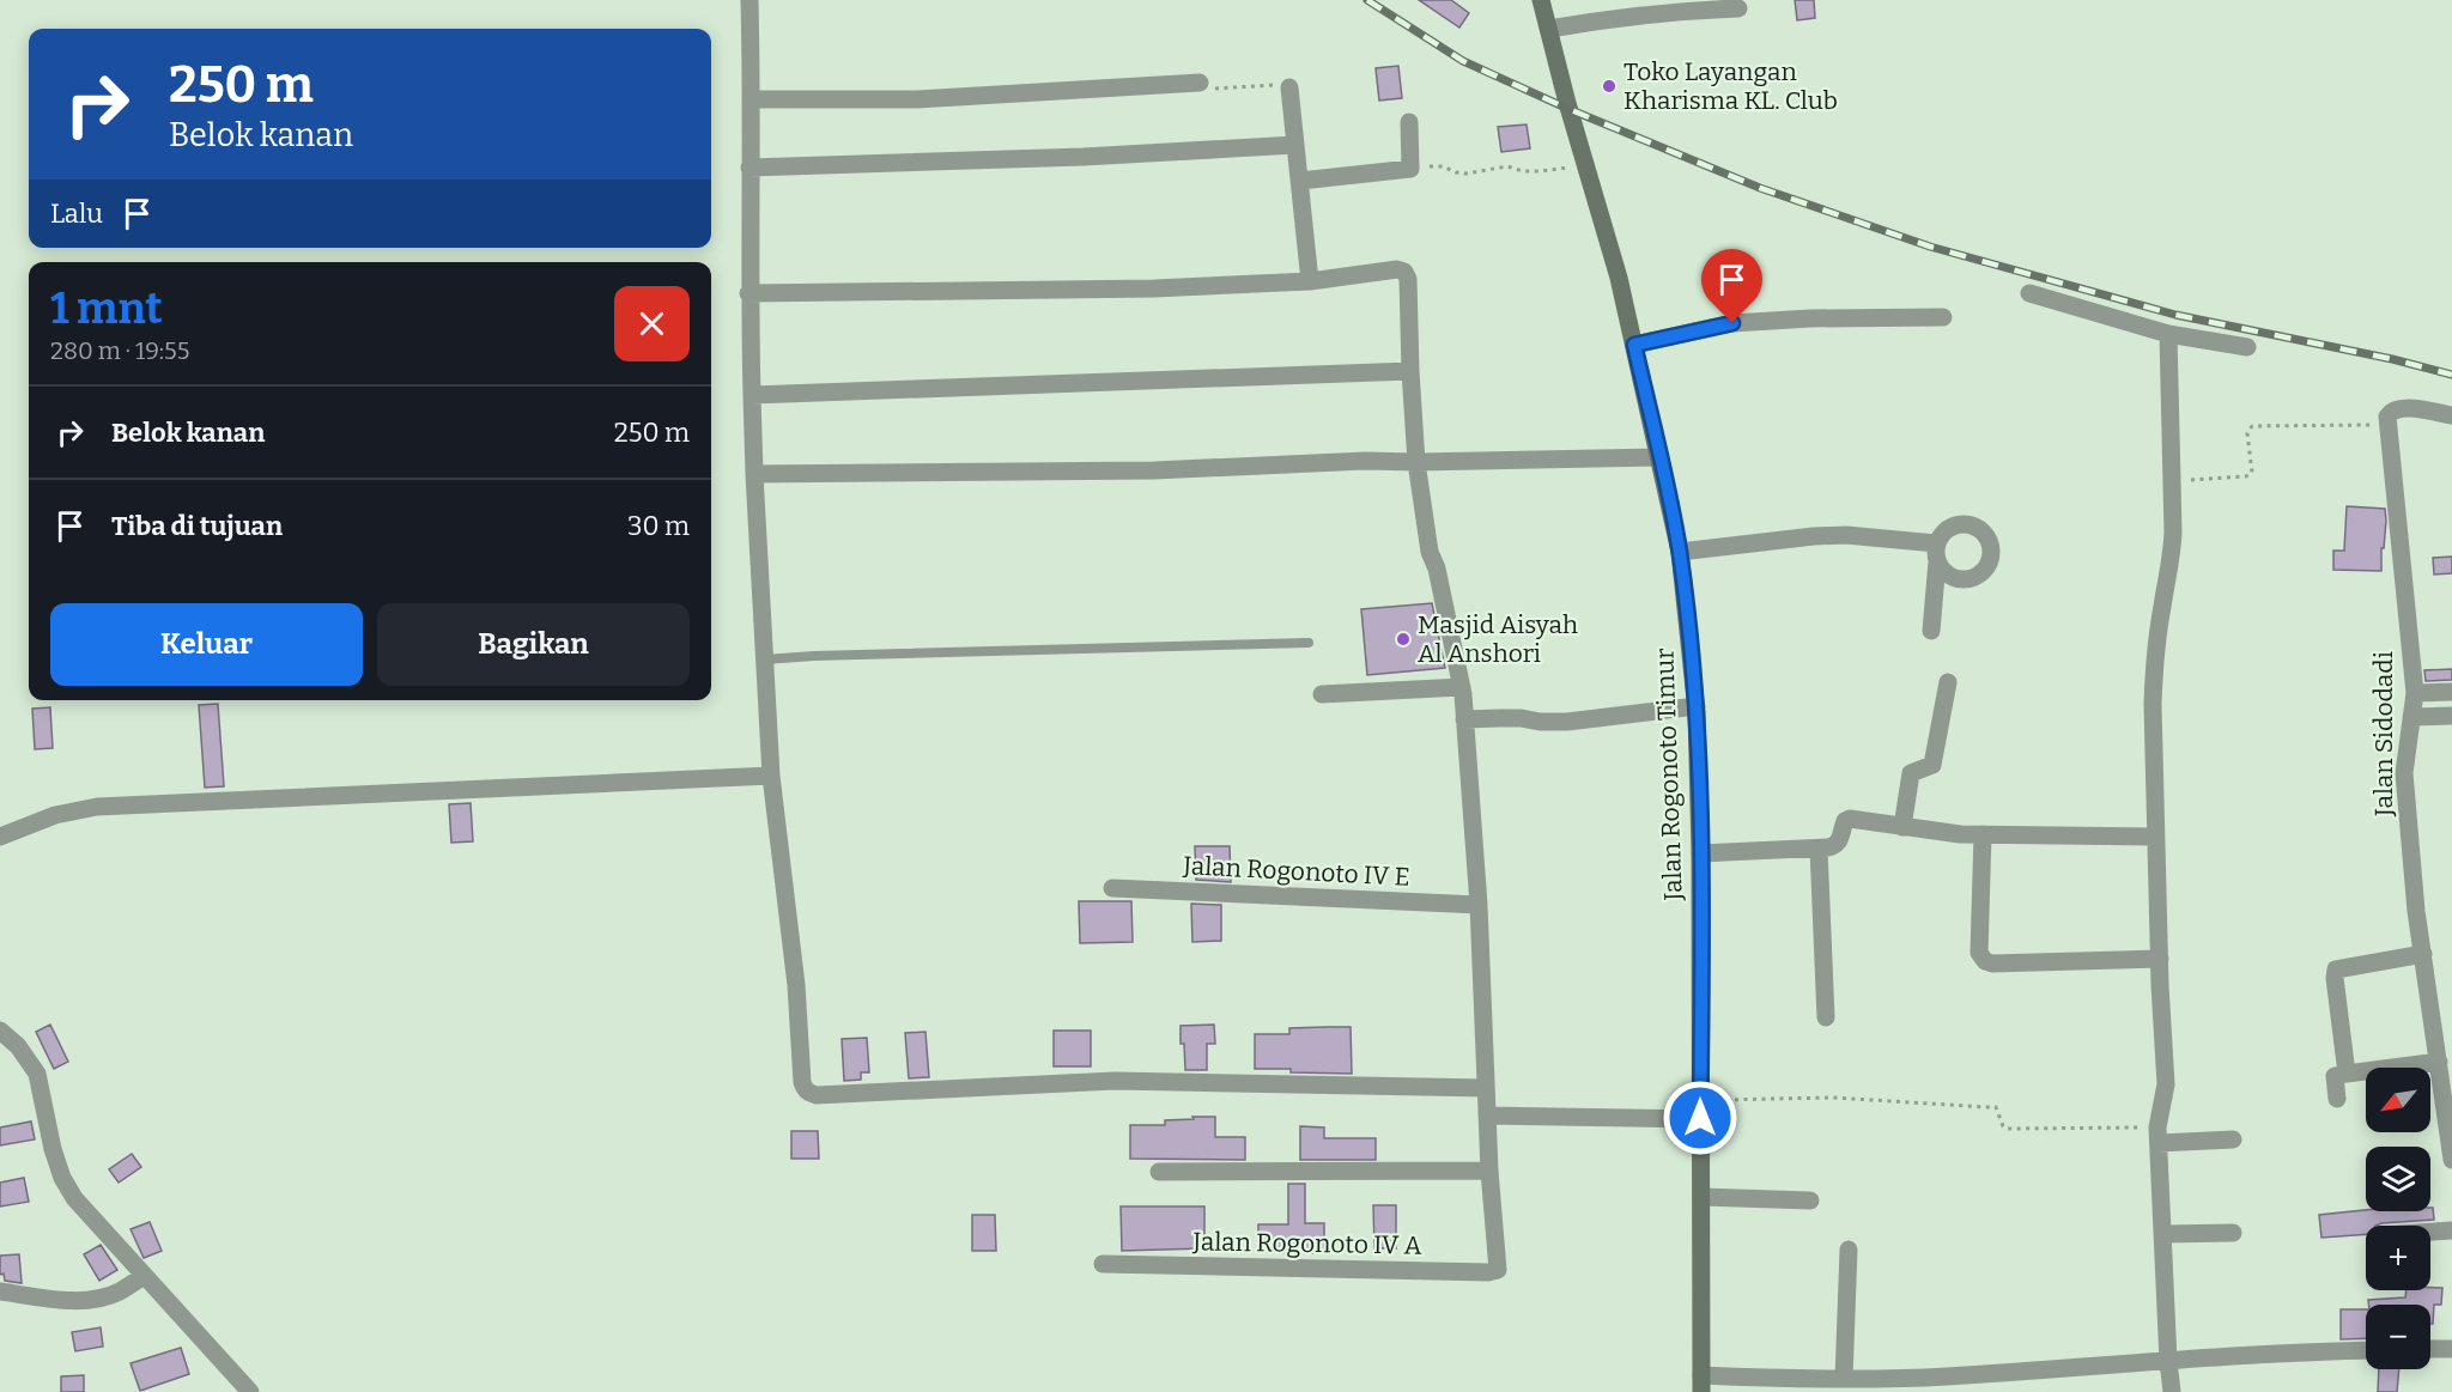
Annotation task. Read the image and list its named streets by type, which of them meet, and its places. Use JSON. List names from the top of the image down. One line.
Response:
{"streets":{"main road":["Jalan Rogonoto Timur"],"street":["Jalan Sidodadi","Jalan Rogonoto IV E","Jalan Rogonoto IV A"]},"places":["Toko Layangan Kharisma KL. Club","Masjid Aisyah Al Anshori"],"north":"bottom left","page":{"turn":["250 m","Belok kanan"],"then":"Lalu","heading":["1 mnt","280 m · 19:55"],"list":[{"name":"Belok kanan","value":"250 m"},{"name":"Tiba di tujuan","value":"30 m"}],"buttons":["Keluar","Bagikan"],"map_buttons":["+","−"]}}
